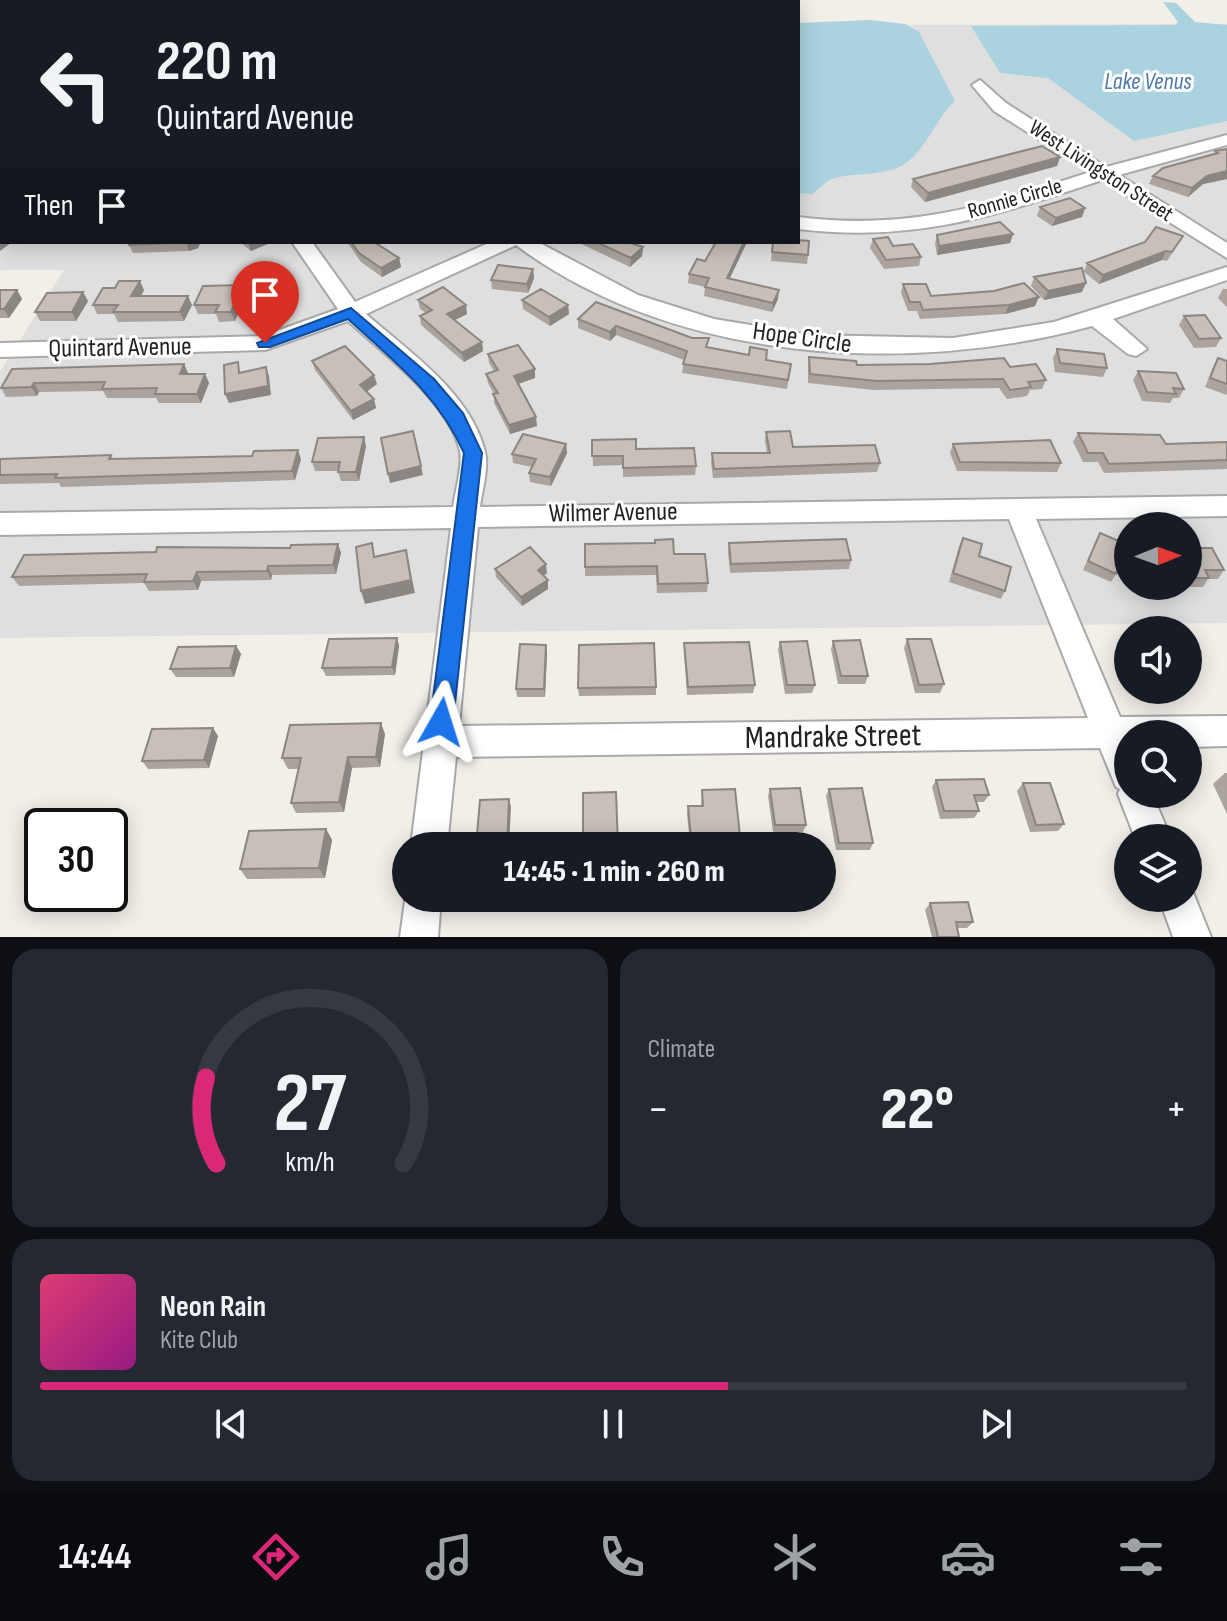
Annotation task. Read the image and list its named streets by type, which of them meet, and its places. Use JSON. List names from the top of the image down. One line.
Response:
{"streets":{"street":["West Livingston Street","Ronnie Circle","Hope Circle","Quintard Avenue","Wilmer Avenue","Mandrake Street"]},"crossings":[["West Livingston Street","Ronnie Circle"]],"water":["Lake Venus"],"north":"right","page":{"turn":["220 m","Quintard Avenue"],"then":"Then","limit":"30","trip":"14:45 · 1 min · 260 m","tile":"Climate","heat":["−","22°","+"],"song":["Neon Rain","Kite Club"],"tabs":"14:44","gauge":["27","km/h"]}}
